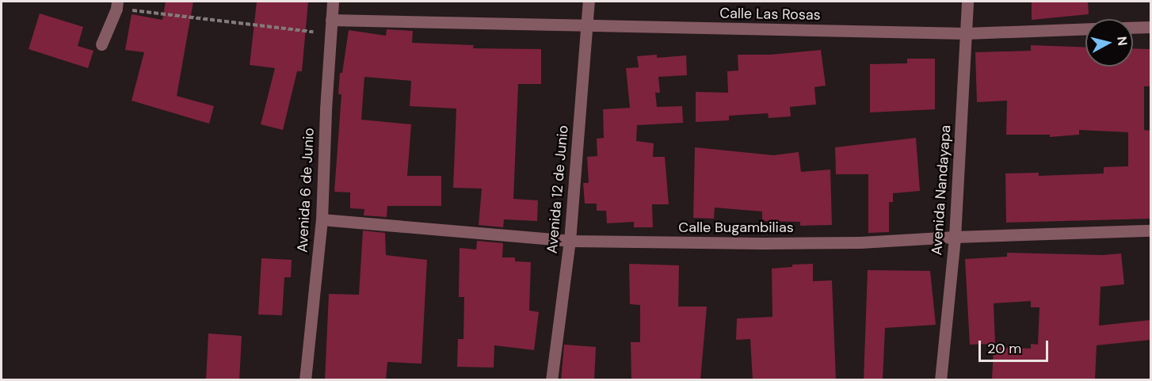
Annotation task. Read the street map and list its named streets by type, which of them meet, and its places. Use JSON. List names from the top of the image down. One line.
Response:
{"streets":{"street":["Calle Las Rosas","Avenida 12 de Junio","Avenida 6 de Junio","Avenida Nandayapa","Calle Bugambilias"]},"crossings":[["Calle Las Rosas","Avenida 12 de Junio"],["Calle Las Rosas","Avenida 6 de Junio"],["Calle Las Rosas","Avenida Nandayapa"],["Avenida 12 de Junio","Calle Bugambilias"],["Avenida 6 de Junio","Calle Bugambilias"],["Avenida Nandayapa","Calle Bugambilias"]],"scale_bar":"20 m","north":"right"}
